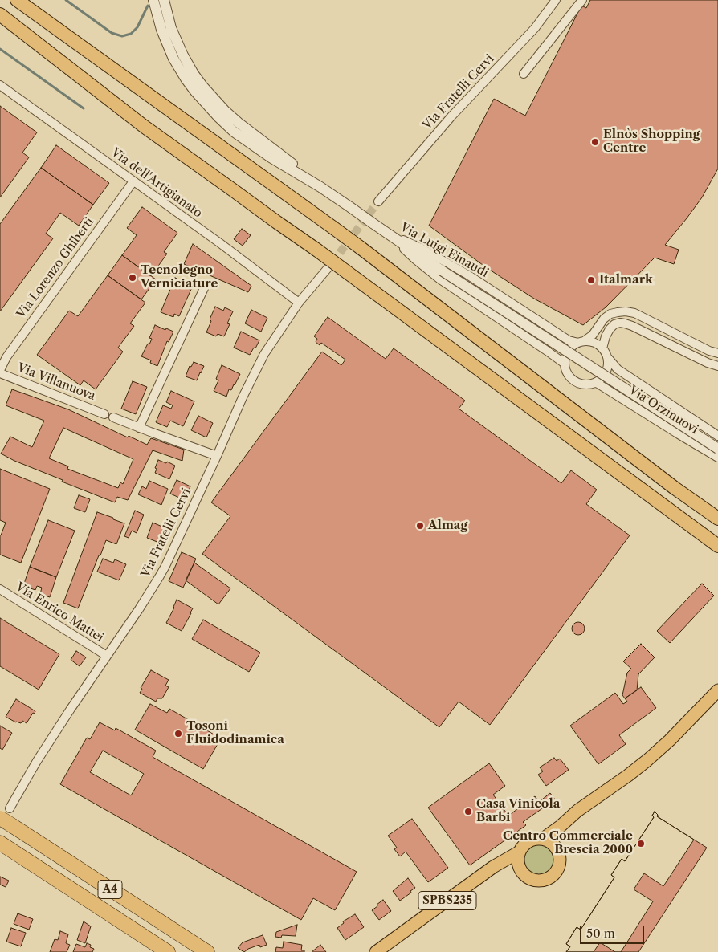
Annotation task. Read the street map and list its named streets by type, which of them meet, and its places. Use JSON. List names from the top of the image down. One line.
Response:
{"streets":{"highway":["A4"],"main road":["SPBS235"],"street":["Via Fratelli Cervi","Via dell'Artigianato","Via Luigi Einaudi","Via Lorenzo Ghiberti","Via Villanuova","Via Orzinuovi","Via Enrico Mattei"]},"crossings":[["Via Fratelli Cervi","Via dell'Artigianato"],["Via Fratelli Cervi","Via Enrico Mattei"],["Via Fratelli Cervi","A4"],["Via dell'Artigianato","Via Lorenzo Ghiberti"],["Via Luigi Einaudi","Via Orzinuovi"]],"places":["Elnòs Shopping Centre","Tecnolegno Verniciature","Italmark","Almag","Tosoni Fluidodinamica","Casa Vinicola Barbi","Centro Commerciale Brescia 2000"],"scale_bar":"50 m"}
